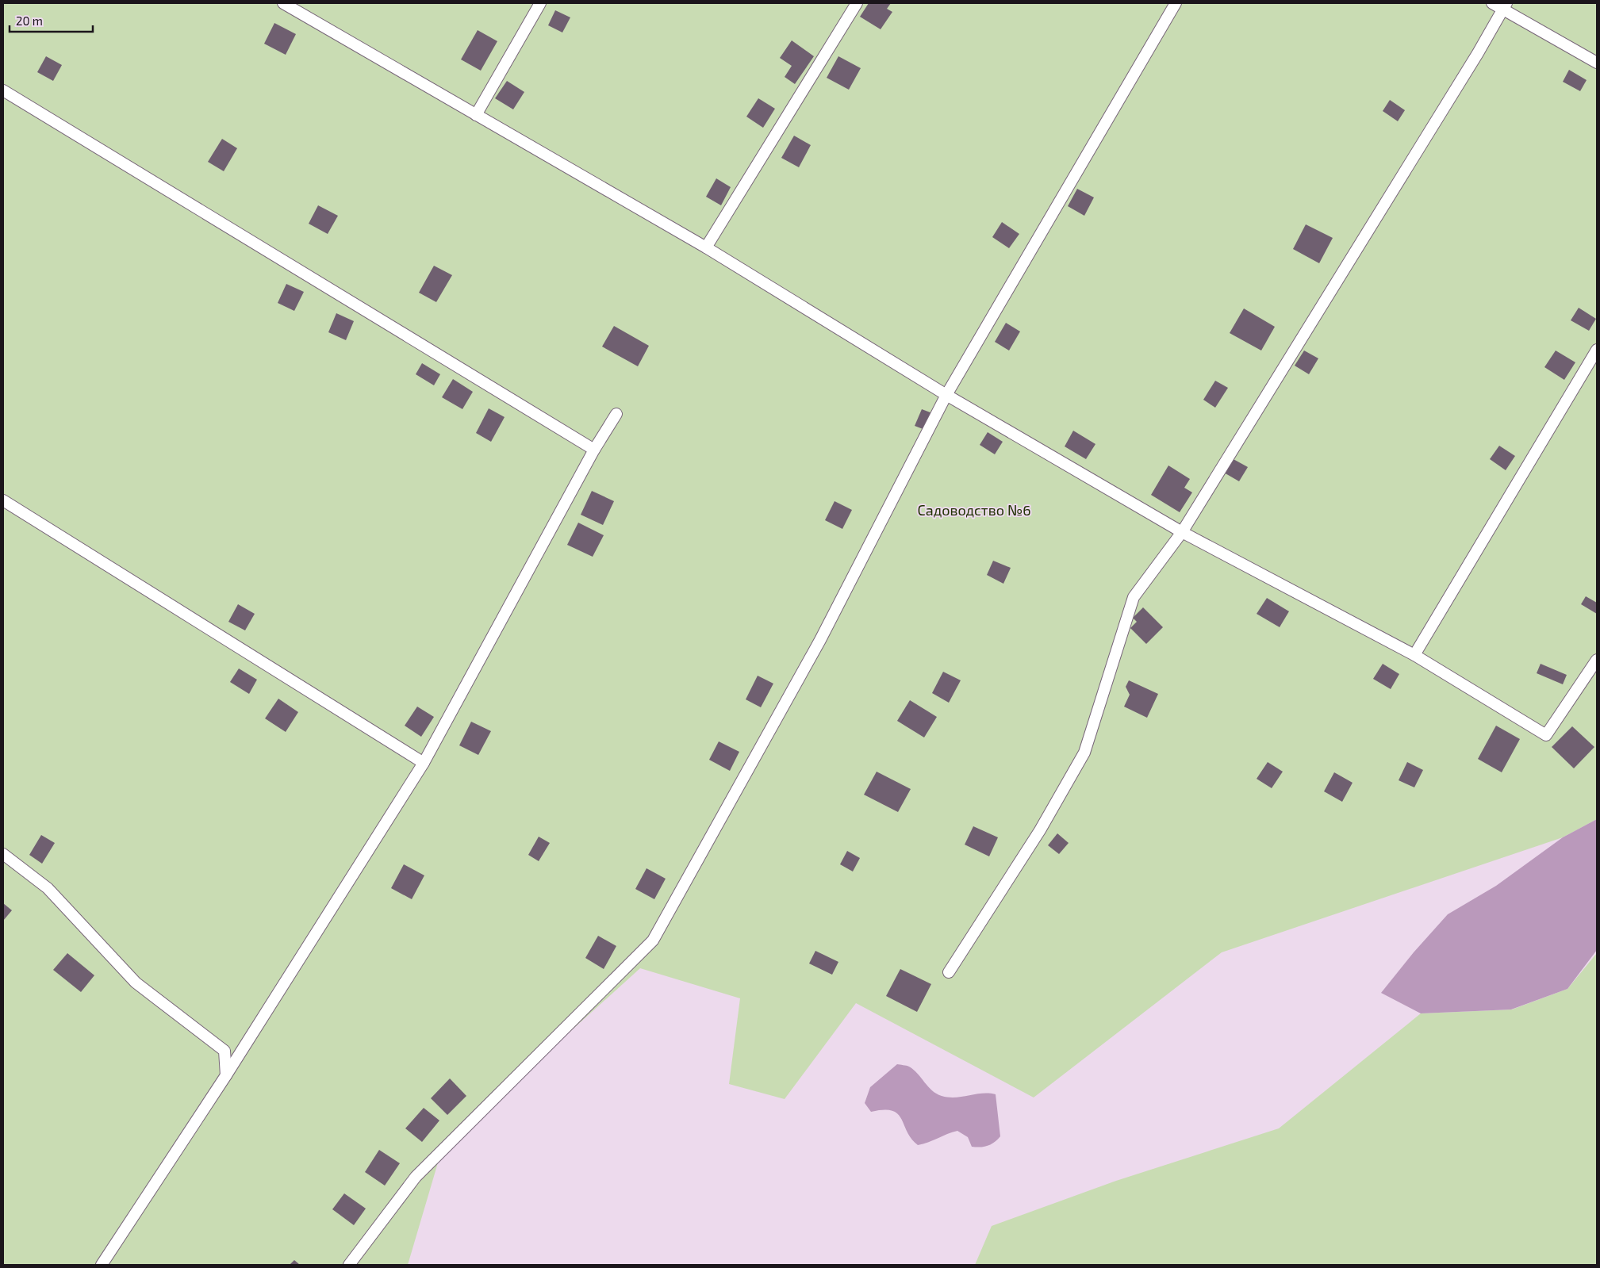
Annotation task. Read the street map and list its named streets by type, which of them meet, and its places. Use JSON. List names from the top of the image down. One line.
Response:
{"parks":["Садоводство №6"],"scale_bar":"20 m"}
